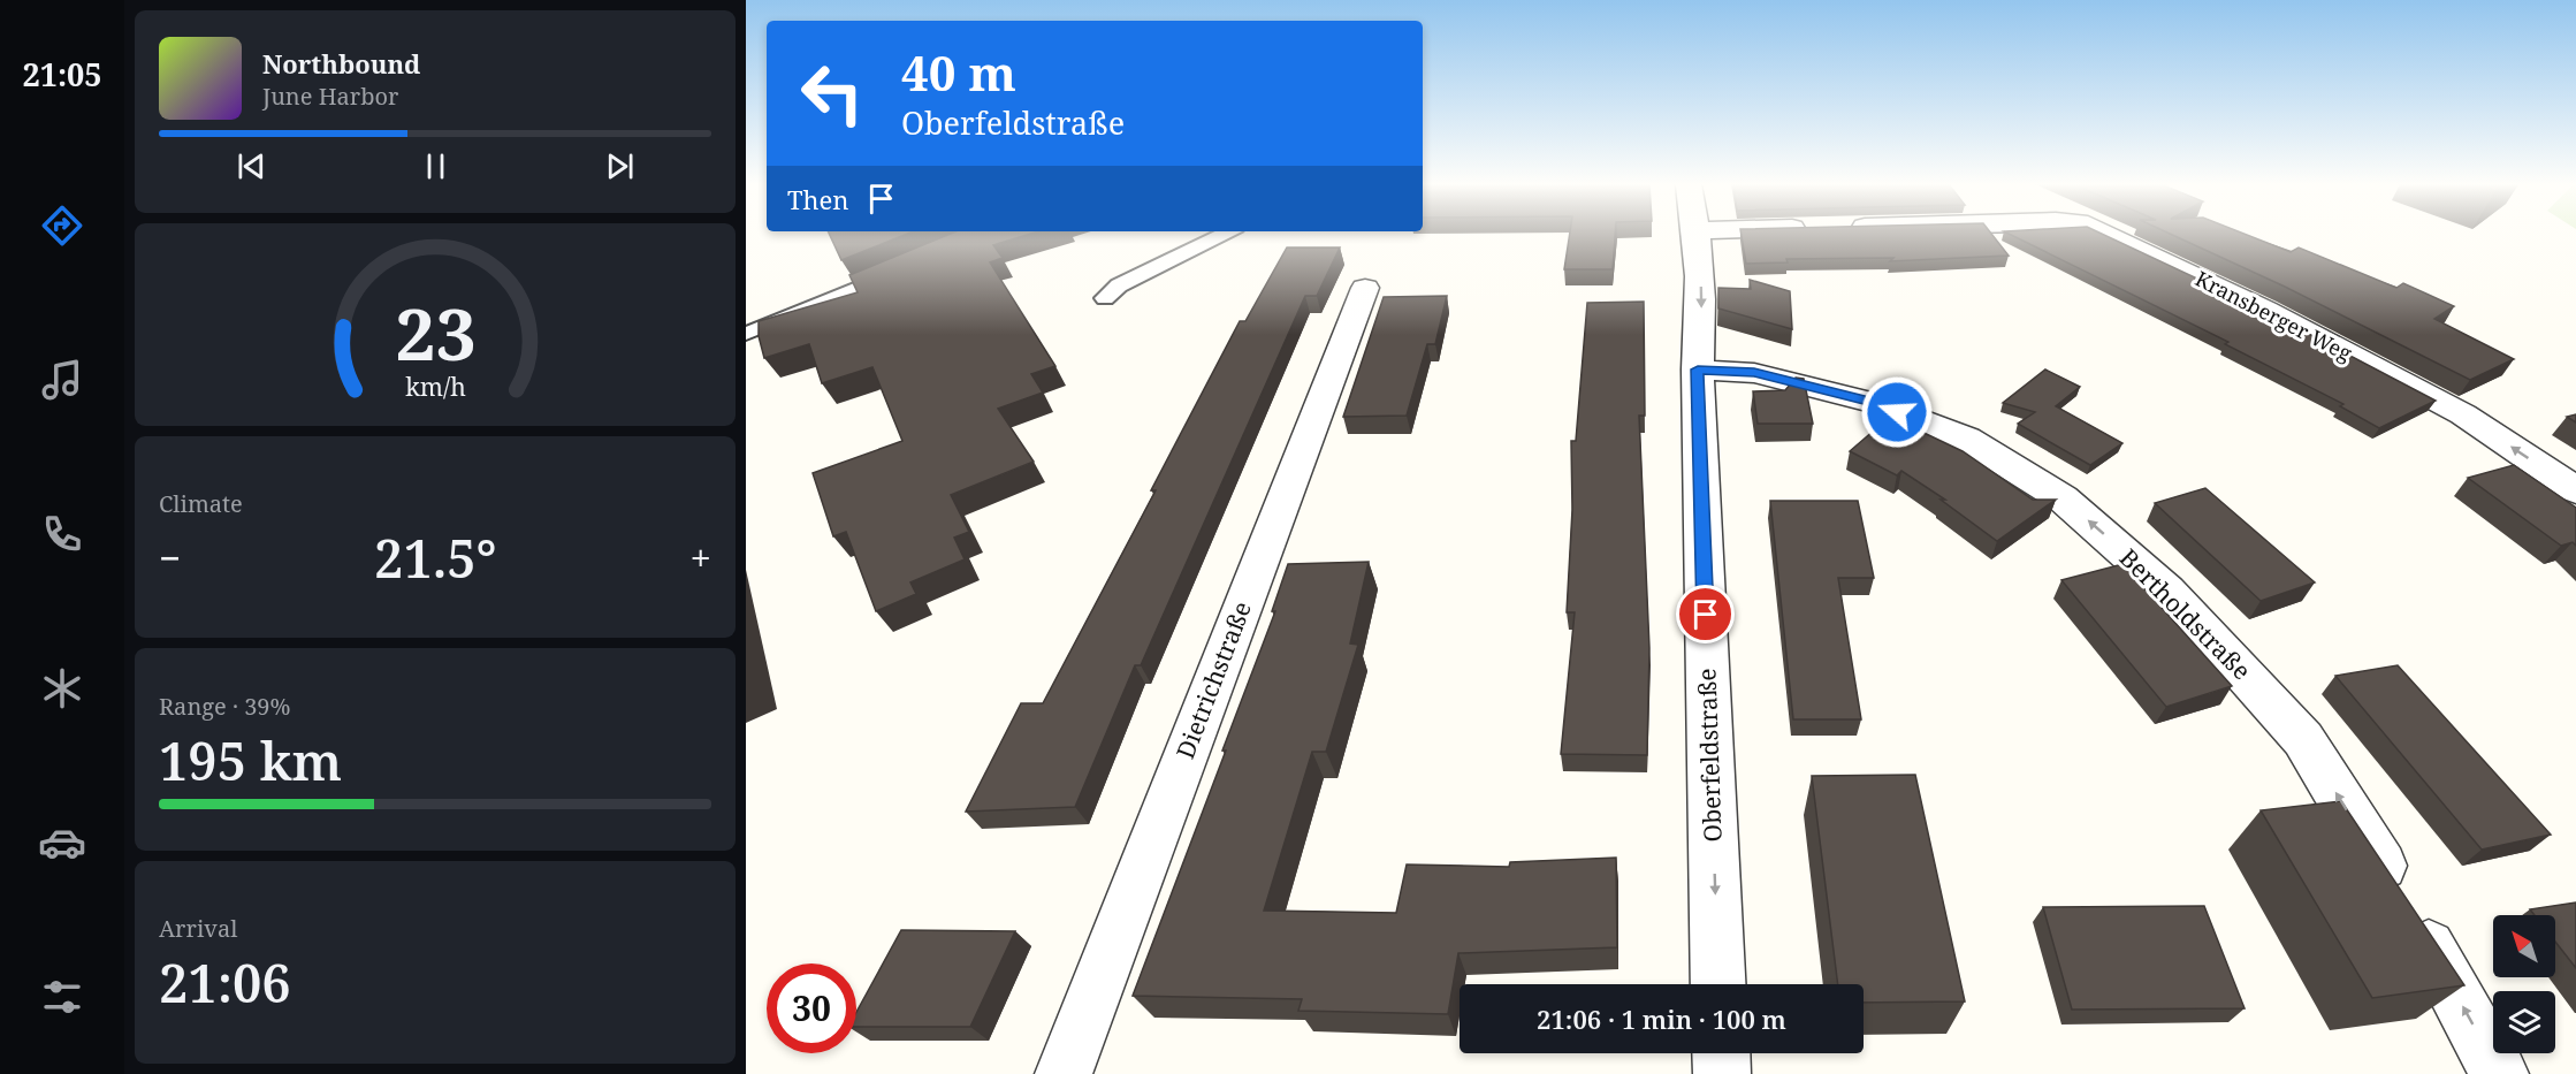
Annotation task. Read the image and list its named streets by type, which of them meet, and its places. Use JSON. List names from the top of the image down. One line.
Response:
{"streets":{"street":["Kransberger Weg","Bertholdstraße","Dietrichstraße","Oberfeldstraße"]},"crossings":[["Bertholdstraße","Oberfeldstraße"]],"one_way":["Kransberger Weg","Bertholdstraße","Oberfeldstraße"],"north":"top left","page":{"tabs":"21:05","turn":["40 m","Oberfeldstraße"],"song":["Northbound","June Harbor"],"then":"Then","tile":["Climate",["Range · 39%","195 km"],["Arrival","21:06"]],"heat":["−","21.5°","+"],"limit":"30","trip":"21:06 · 1 min · 100 m","gauge":["23","km/h"]}}
